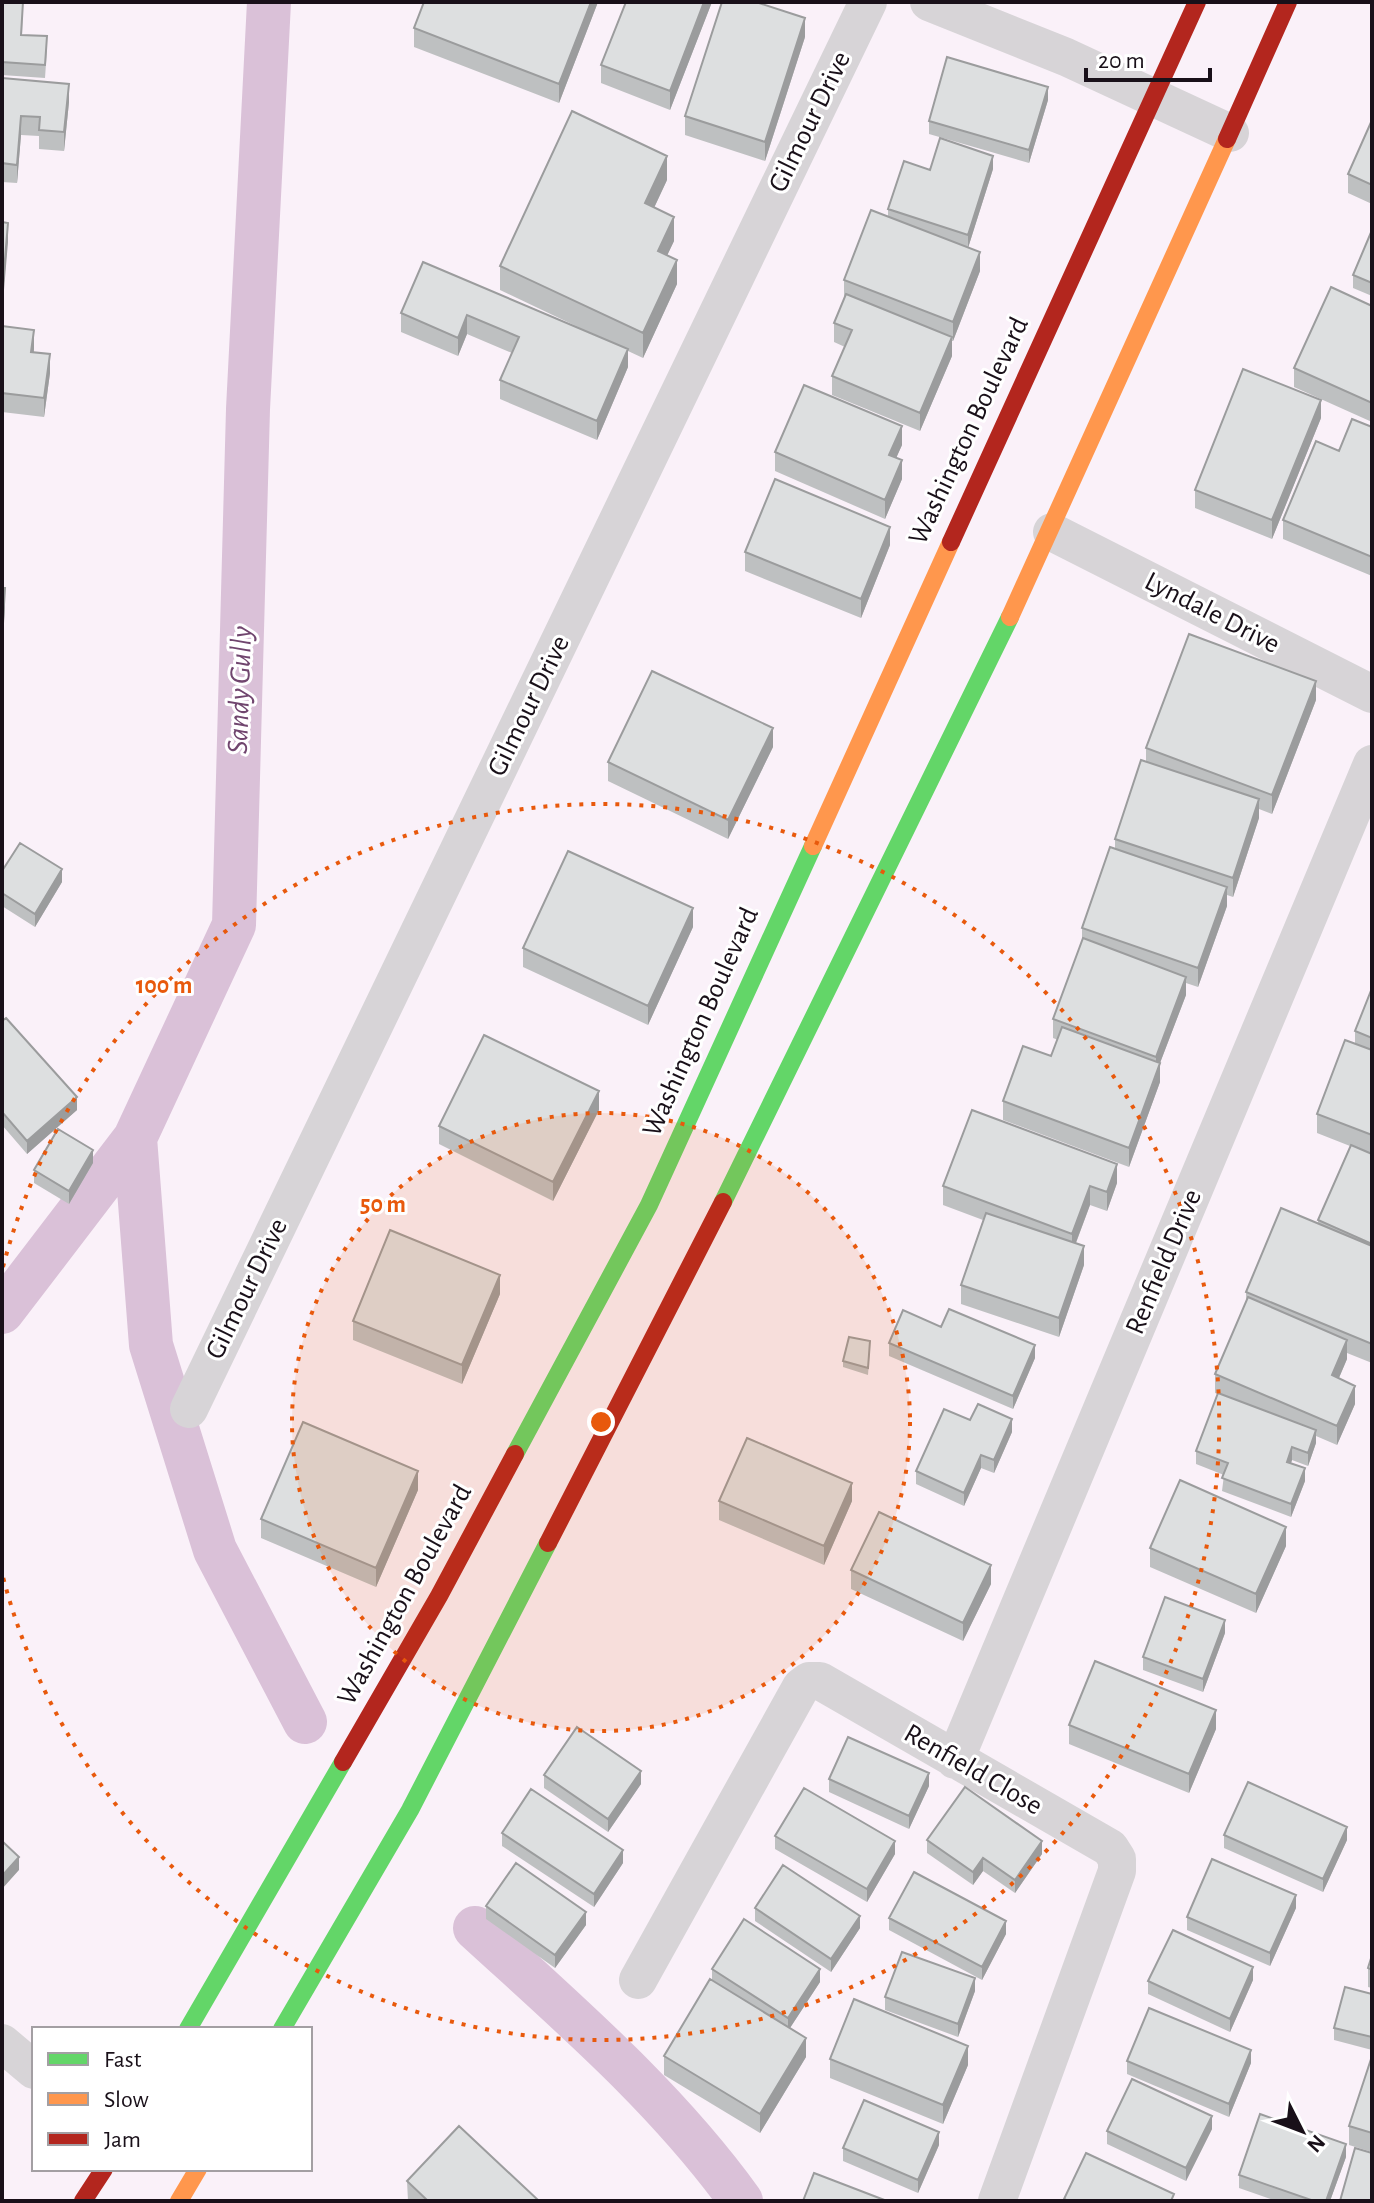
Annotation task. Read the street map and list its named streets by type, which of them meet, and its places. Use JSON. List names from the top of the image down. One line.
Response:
{"streets":{"highway":["Washington Boulevard"],"street":["Gilmour Drive","Lyndale Drive","Renfield Drive","Renfield Close"]},"crossings":[["Renfield Drive","Renfield Close"]],"water":["Sandy Gully"],"legend":["Fast","Slow","Jam"],"scale_bar":"20 m","north":"bottom right","rings":["100 m","50 m"]}
